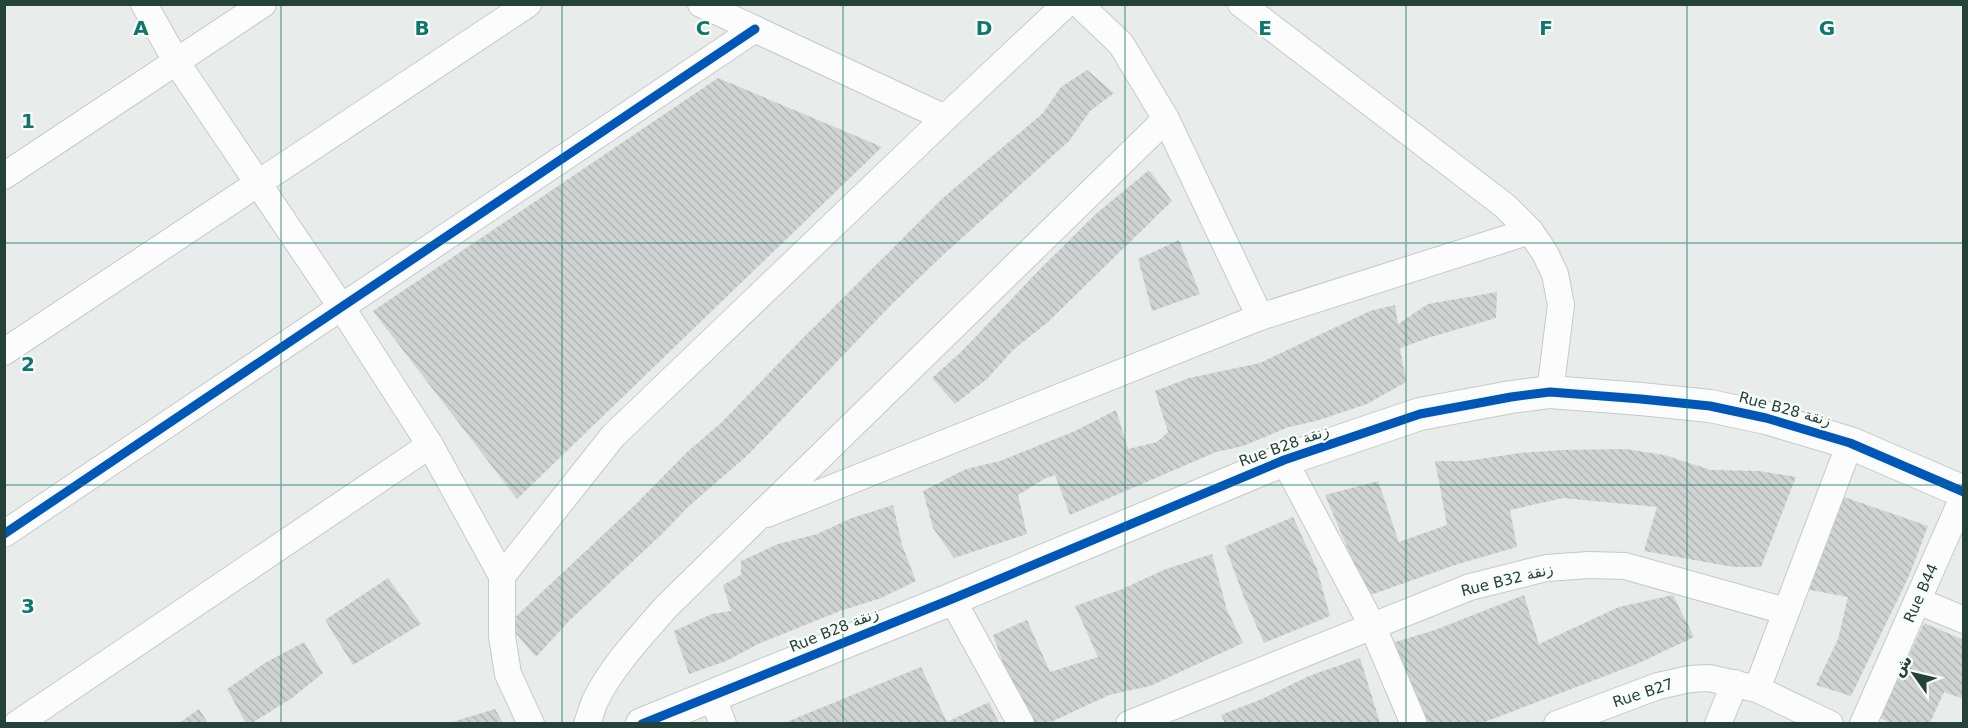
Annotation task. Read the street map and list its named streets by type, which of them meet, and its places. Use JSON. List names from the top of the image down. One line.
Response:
{"streets":{"street":["Rue B28 زنقة","Rue B32 زنقة","Rue B44","Rue B27"]},"crossings":[["Rue B28 زنقة","Rue B44"]],"north":"top left","grid":{"columns":["A","B","C","D","E","F","G"],"rows":["1","2","3"]}}
